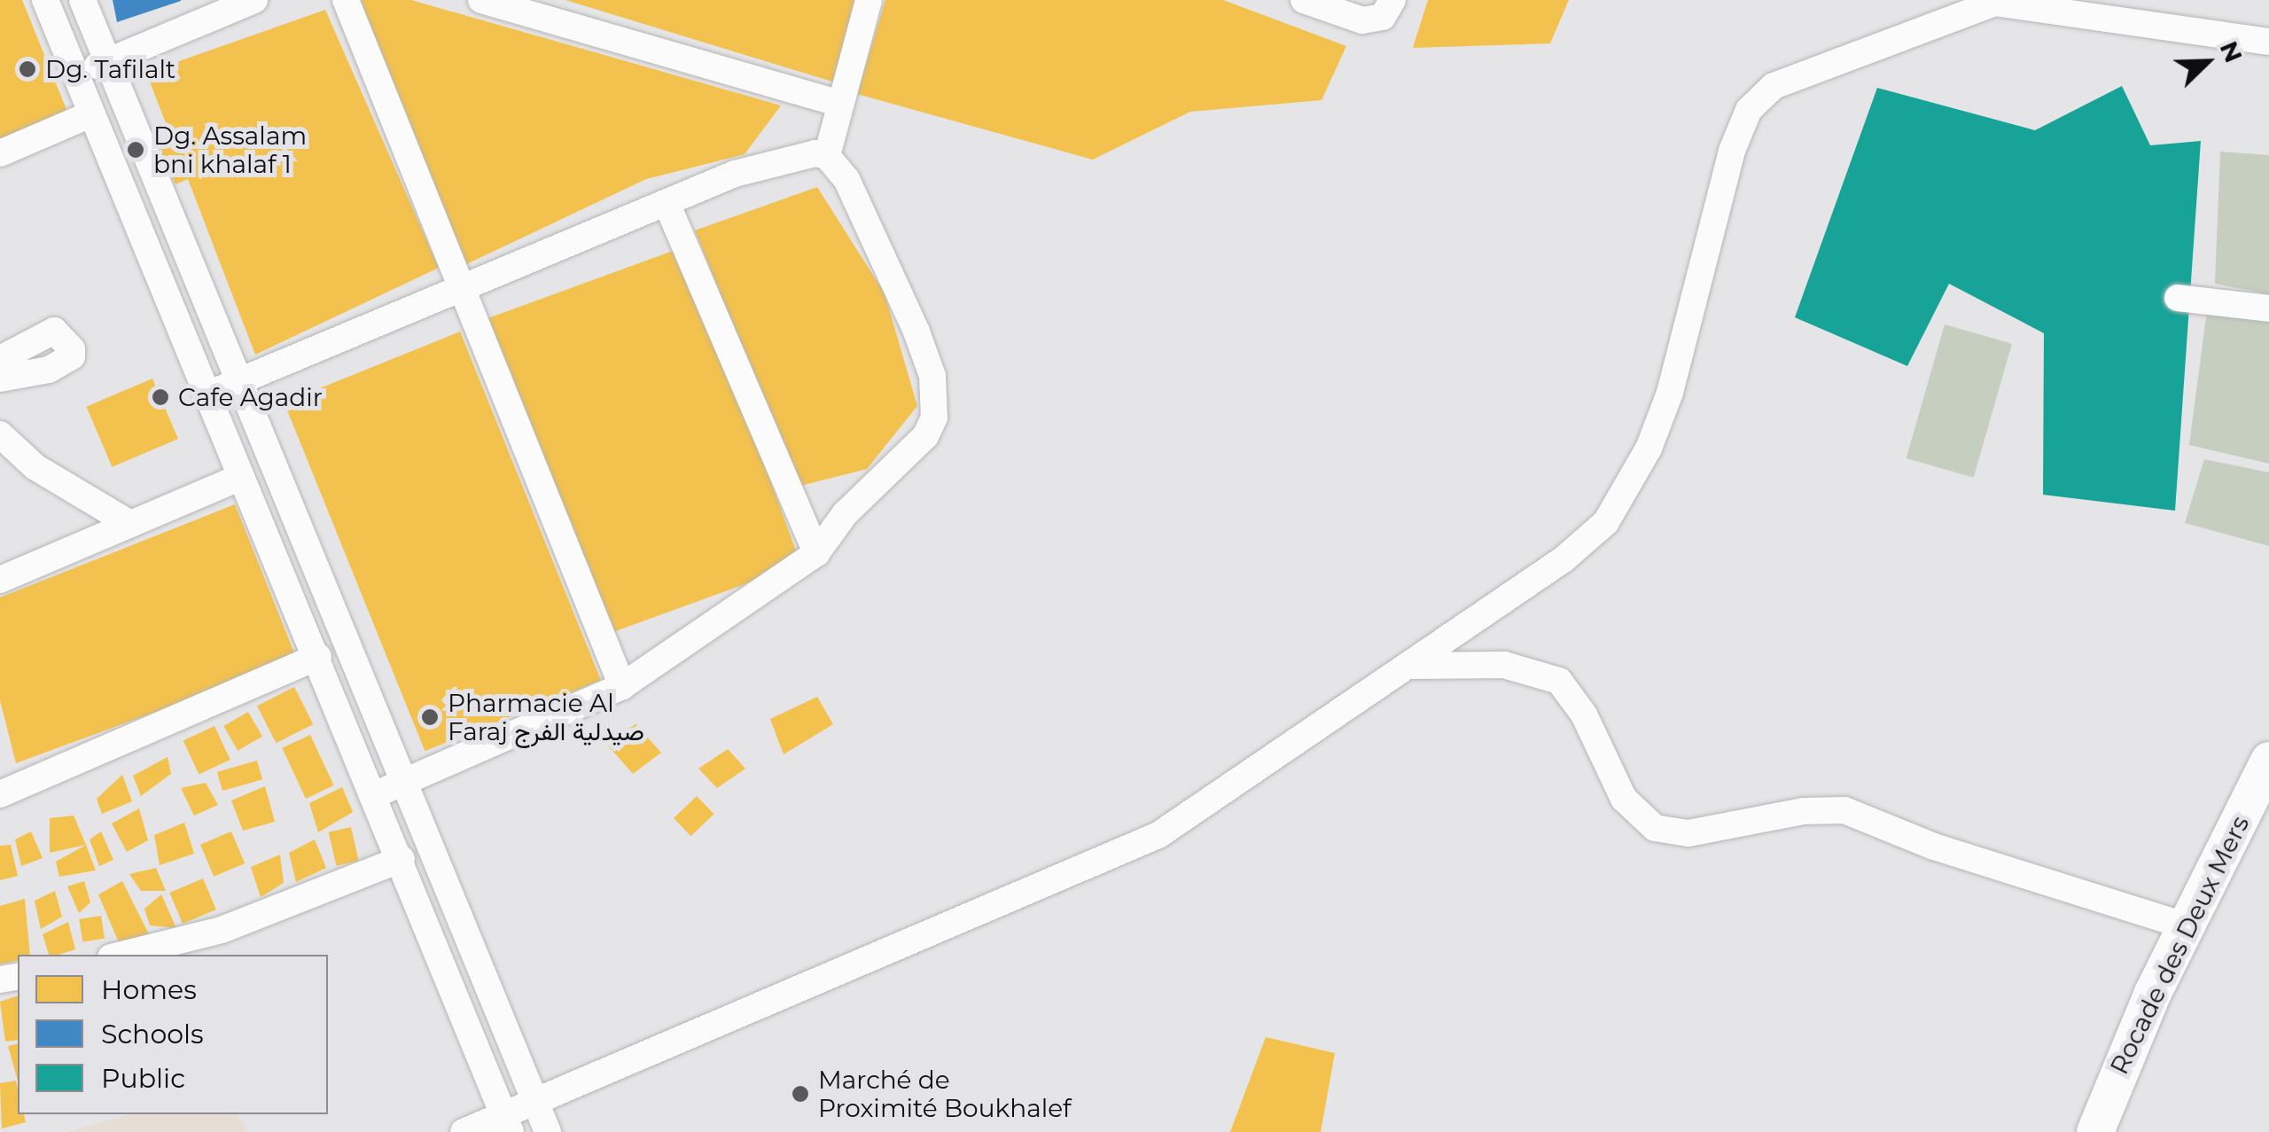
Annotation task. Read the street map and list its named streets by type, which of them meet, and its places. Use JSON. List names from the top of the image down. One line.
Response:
{"streets":{"highway":["Rocade des Deux Mers"]},"places":["Dg. Tafilalt","Dg. Assalam bni khalaf 1","Cafe Agadir","Pharmacie Al Faraj صيدلية الفرج","Marché de Proximité Boukhalef"],"legend":["Homes","Schools","Public"],"north":"top right"}
